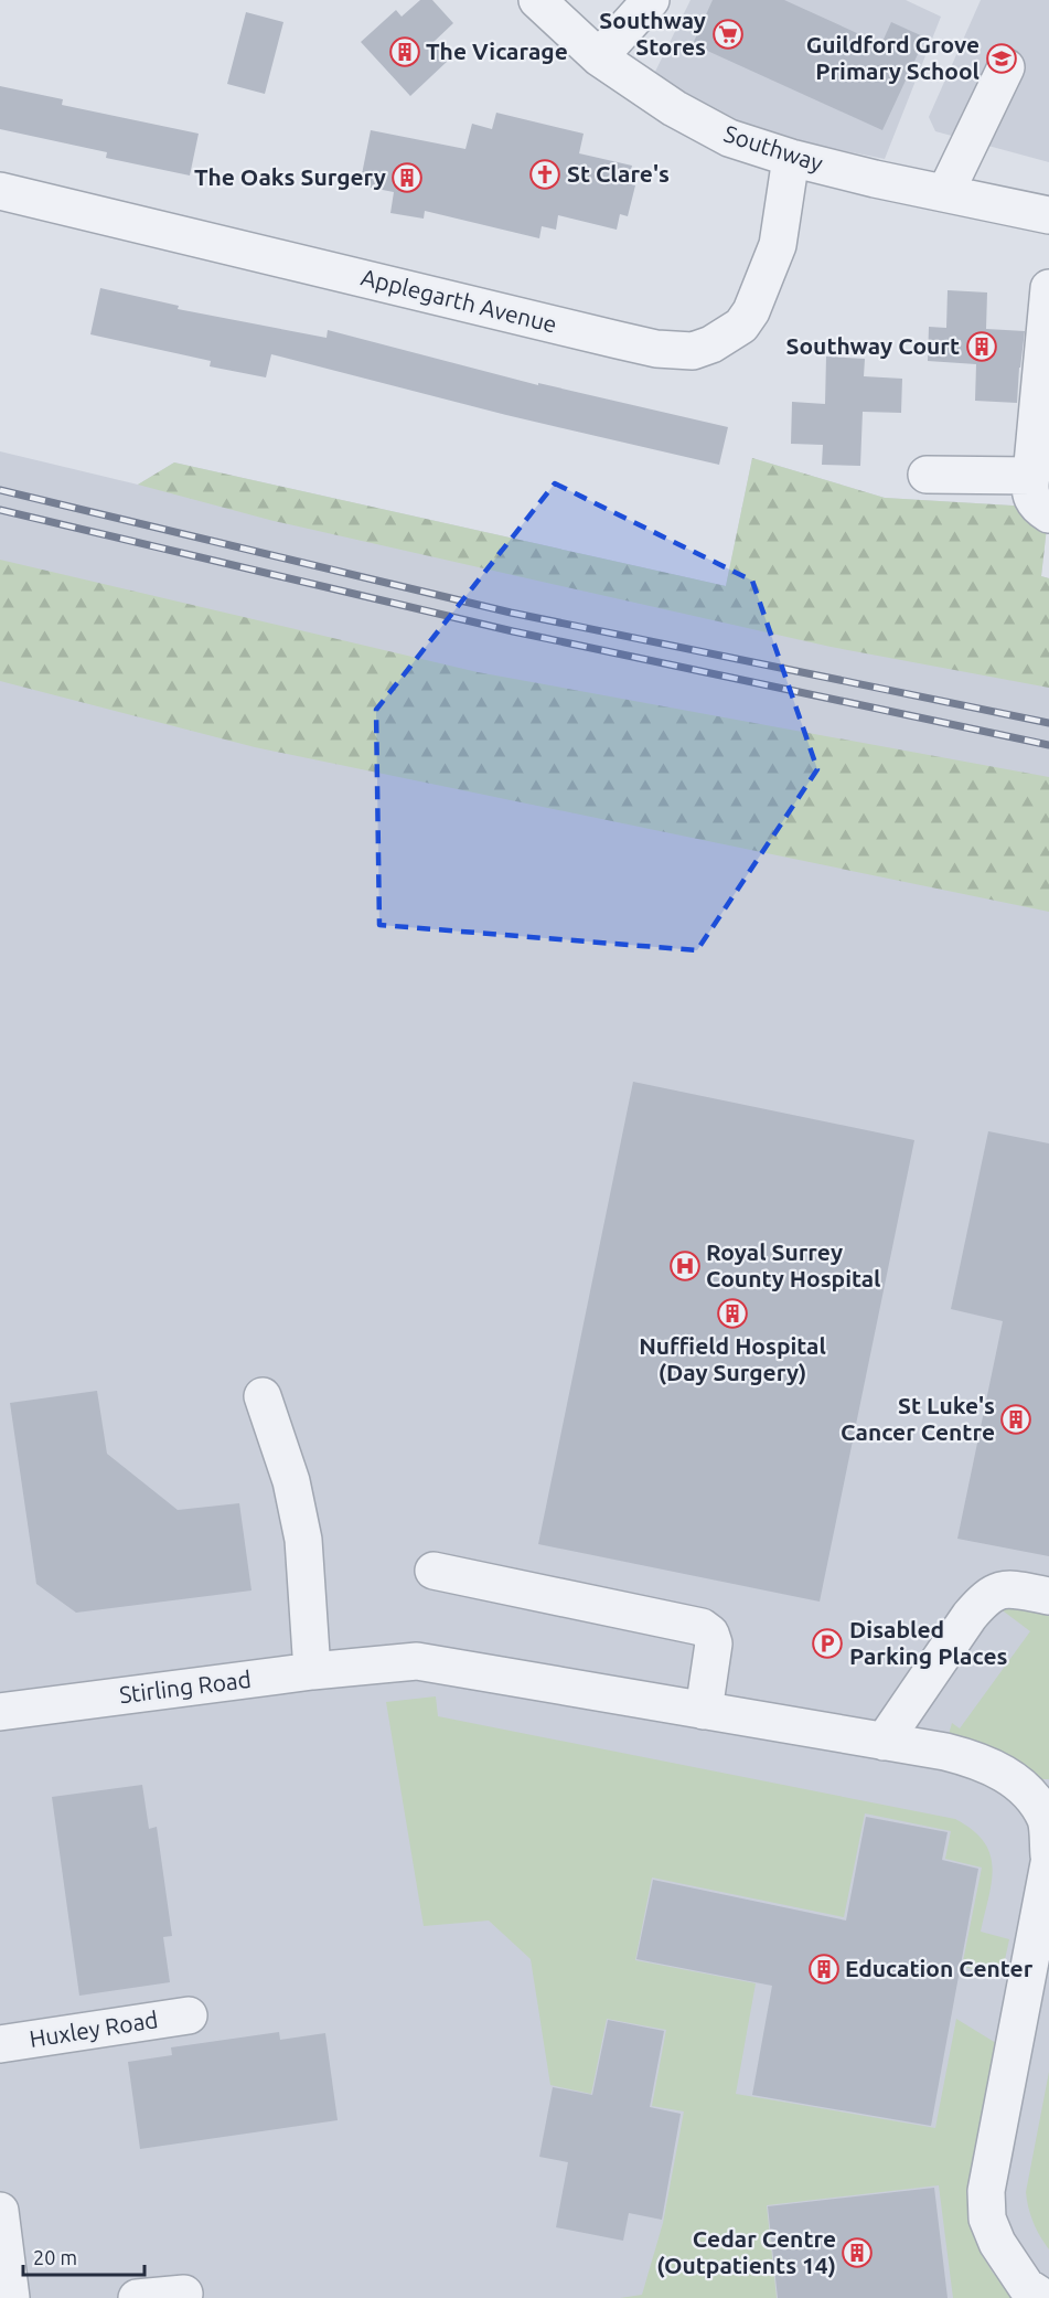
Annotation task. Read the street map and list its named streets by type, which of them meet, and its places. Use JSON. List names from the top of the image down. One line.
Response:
{"streets":{"street":["Southway","Applegarth Avenue","Stirling Road","Huxley Road"]},"crossings":[["Southway","Applegarth Avenue"]],"places":{"supermarket":["Southway Stores"],"building":["The Vicarage","The Oaks Surgery","Southway Court","Nuffield Hospital (Day Surgery)","St Luke's Cancer Centre","Education Center","Cedar Centre (Outpatients 14)"],"school or university":["Guildford Grove Primary School"],"church":["St Clare's"],"hospital":["Royal Surrey County Hospital"],"parking":["Disabled Parking Places"]},"scale_bar":"20 m"}
